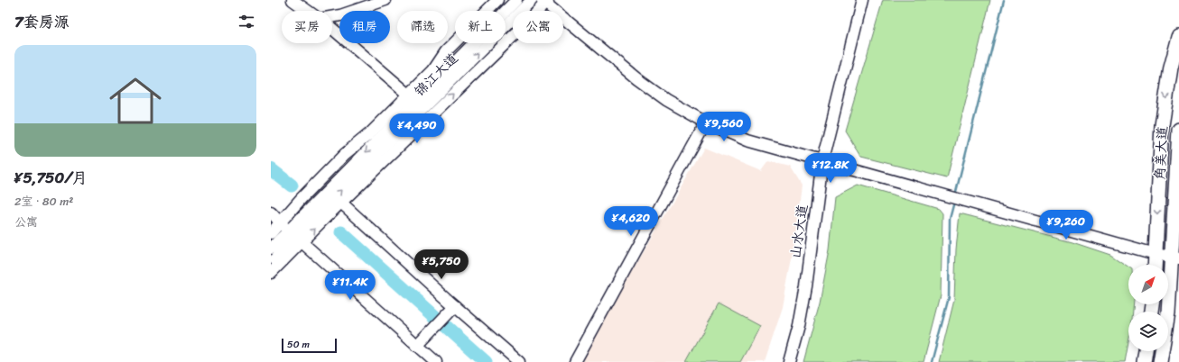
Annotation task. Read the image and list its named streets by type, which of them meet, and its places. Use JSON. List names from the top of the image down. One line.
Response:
{"streets":{"main road":["角美大道"],"street":["锦江大道","山水大道"]},"scale_bar":"50 m","north":"top right","page":{"heading":"7套房源","chip":["买房","租房","筛选","新上","公寓"],"list":[{"name":"¥5,750/月","note":"2室 · 80 m² · 公寓"}],"price":["¥9,560","¥4,490","¥12.8K","¥4,620","¥9,260","¥5,750","¥11.4K"],"scale":"50 m"}}
